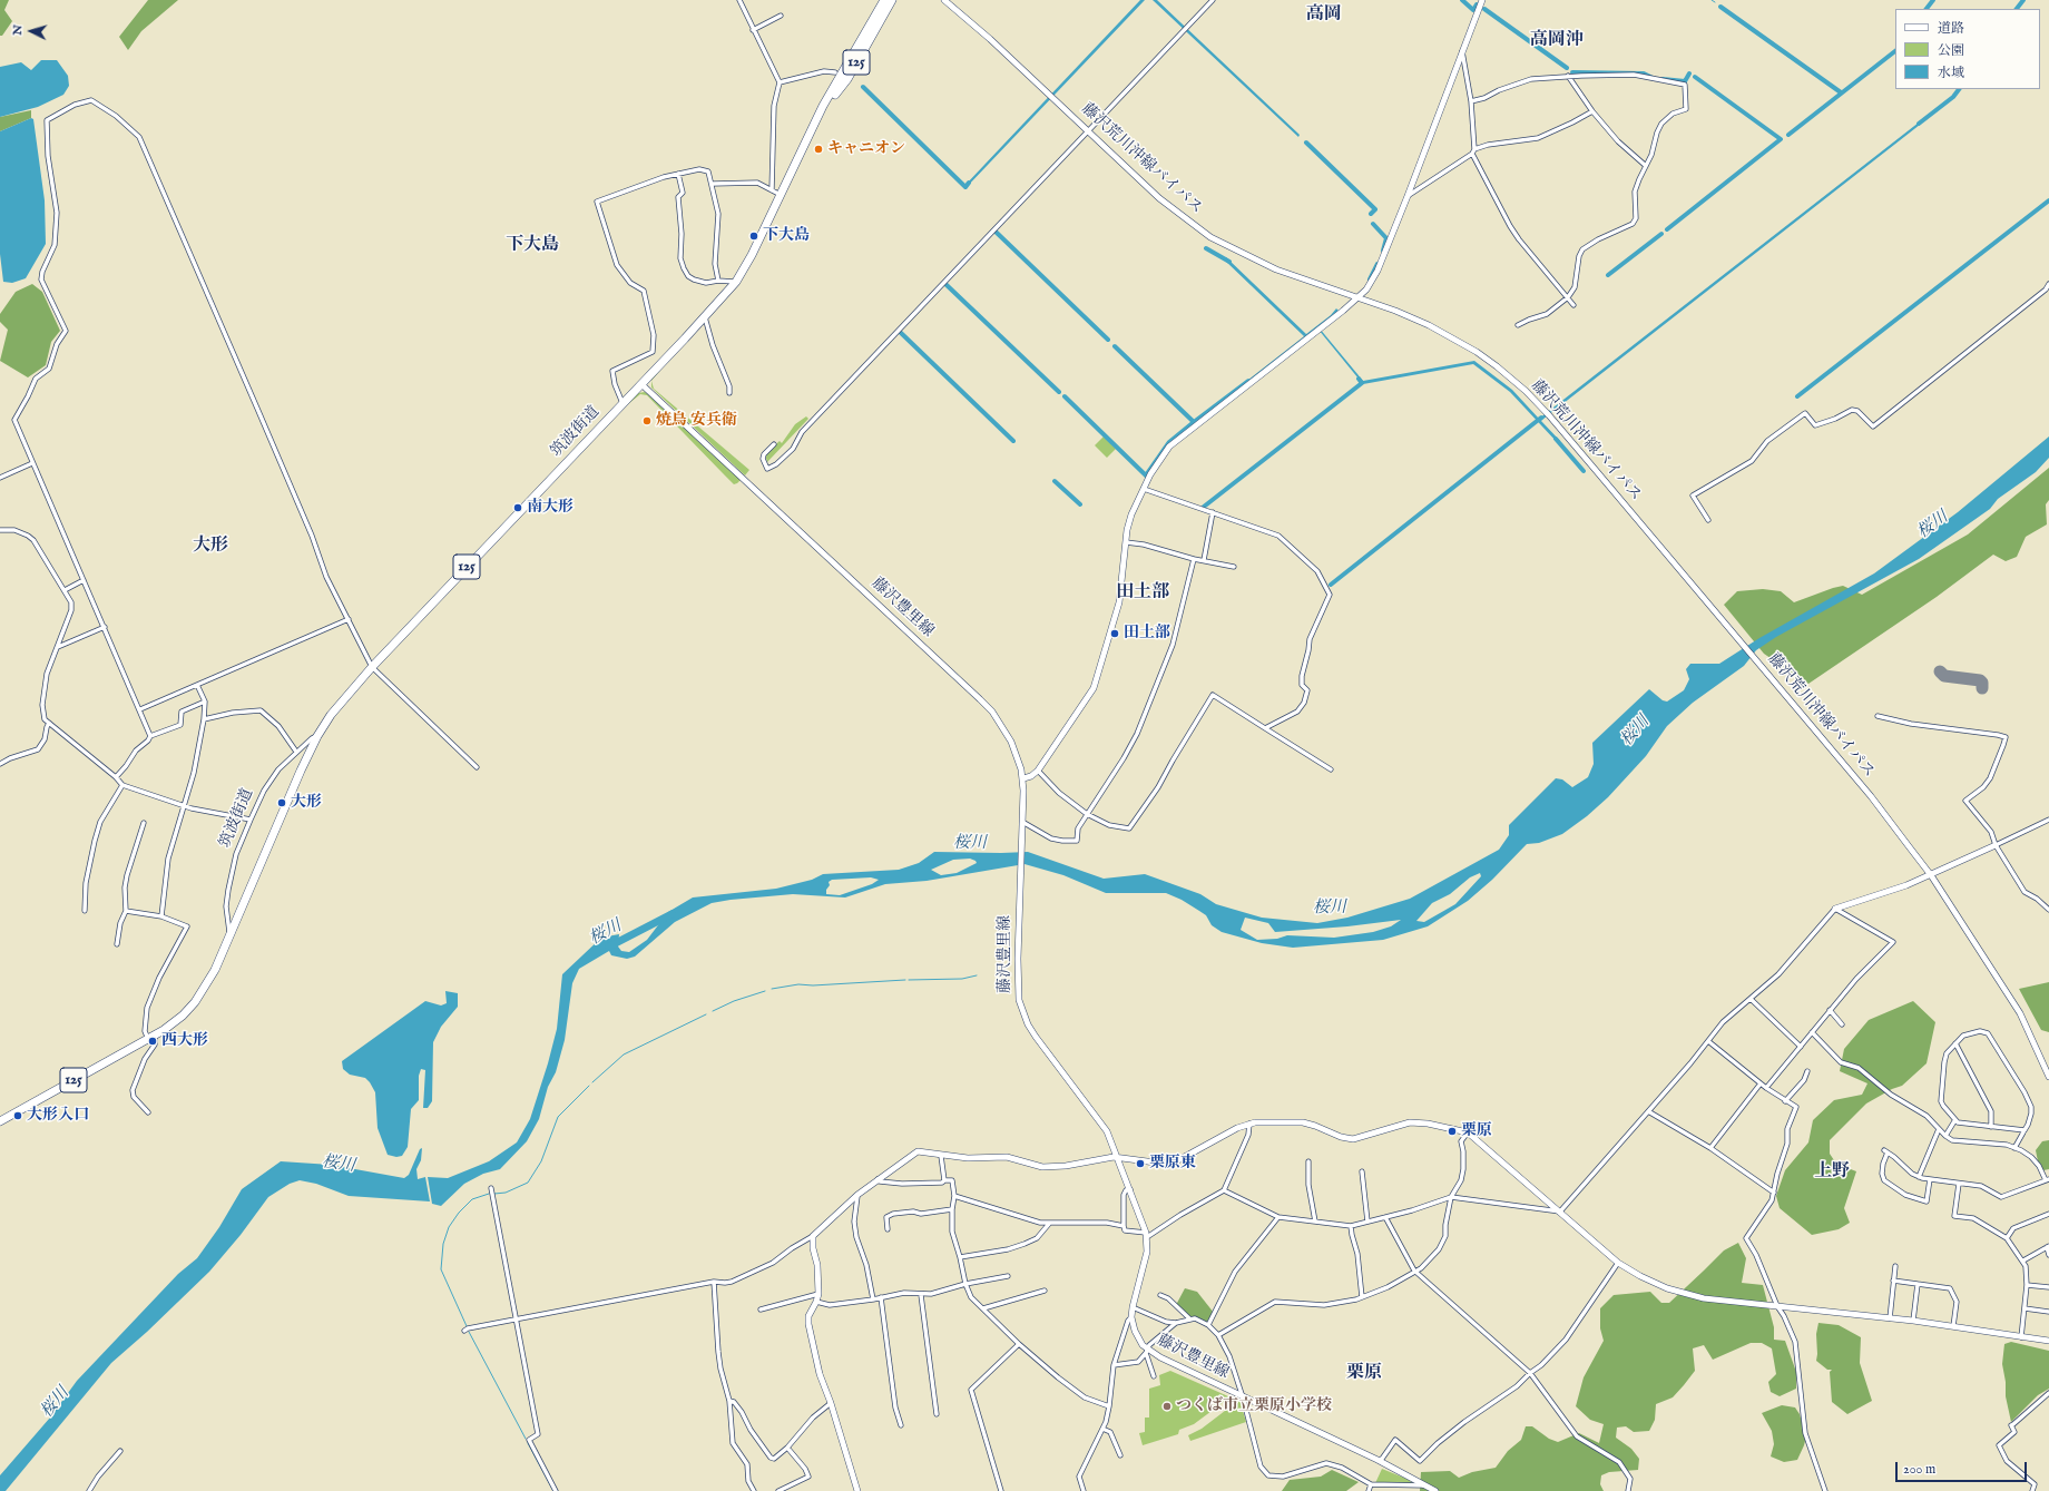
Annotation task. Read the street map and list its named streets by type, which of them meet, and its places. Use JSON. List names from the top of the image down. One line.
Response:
{"streets":{"highway":["125","筑波街道"],"main road":["藤沢荒川沖線バイパス","藤沢豊里線"]},"crossings":[["筑波街道","藤沢豊里線"]],"districts":["高岡","高岡沖","下大島","大形","田土部","上野","栗原"],"water":["桜川"],"places":["キャニオン","下大島","焼鳥 安兵衛","南大形","田土部","大形","西大形","大形入口","栗原","栗原東","つくば市立栗原小学校"],"legend":["道路","公園","水域"],"scale_bar":"200 m","north":"left"}
